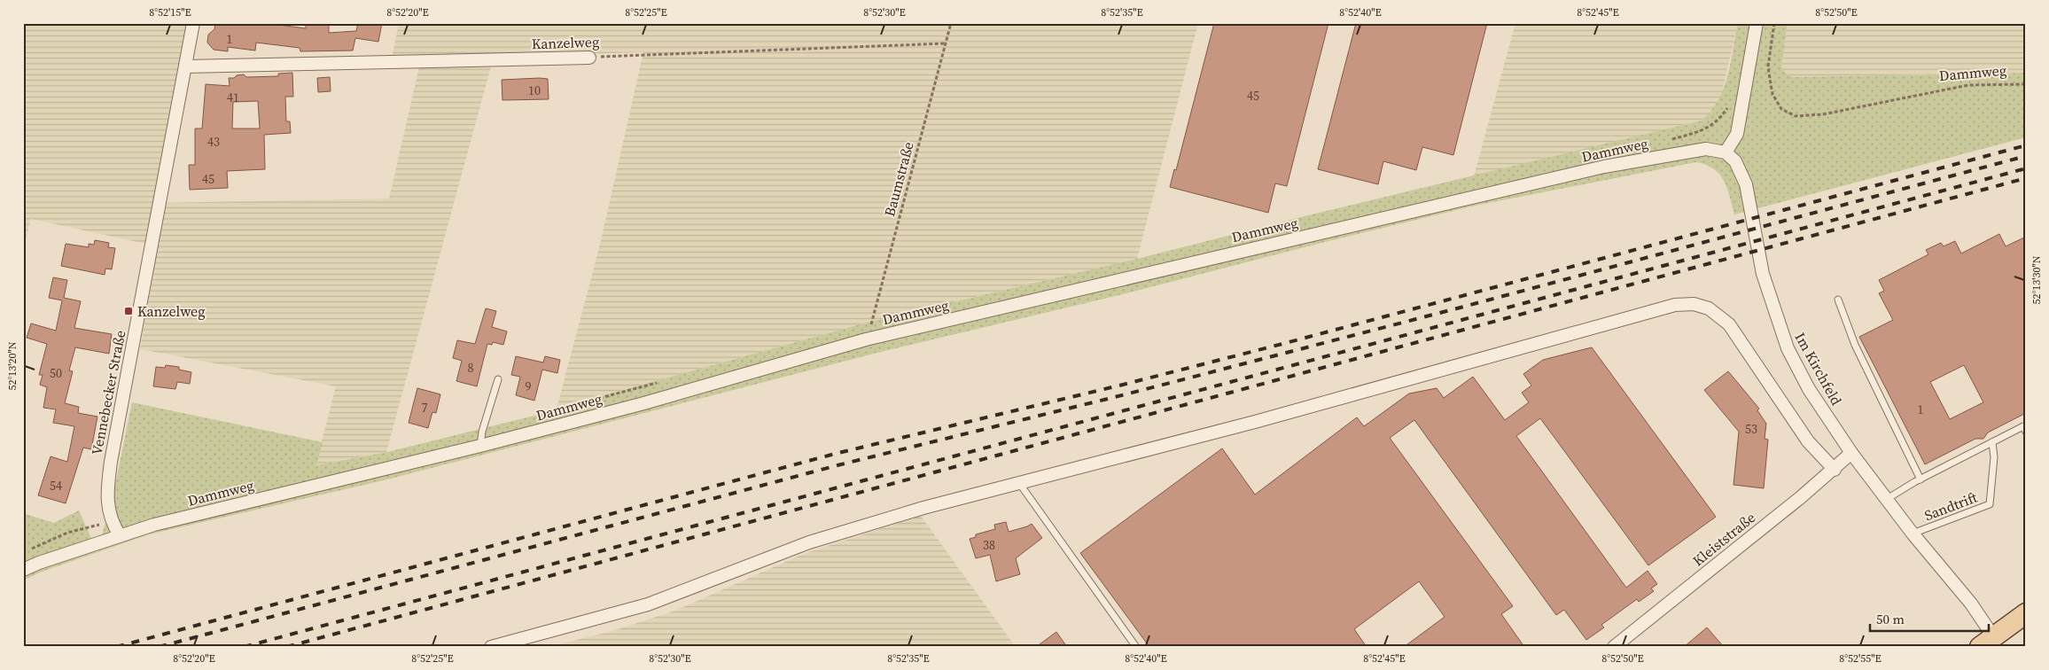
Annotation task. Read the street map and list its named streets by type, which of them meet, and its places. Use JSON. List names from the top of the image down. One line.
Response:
{"streets":{"street":["Kanzelweg","Dammweg","Im Kirchfeld","Vennebecker Straße","Kleiststraße"],"lane":["Sandtrift"],"path":["Baumstraße"]},"crossings":[["Kanzelweg","Baumstraße"],["Kanzelweg","Vennebecker Straße"],["Dammweg","Baumstraße"],["Dammweg","Im Kirchfeld"],["Dammweg","Vennebecker Straße"],["Im Kirchfeld","Sandtrift"],["Im Kirchfeld","Kleiststraße"]],"places":{"transit":["Kanzelweg"]},"house_numbers":["1","10","45","41","43","45","8","50","9","7","1","53","54","38"],"scale_bar":"50 m","coordinates":["8°52'15\"E","8°52'20\"E","8°52'25\"E","8°52'30\"E","8°52'35\"E","8°52'40\"E","8°52'45\"E","8°52'50\"E","52°13'30\"N","52°13'20\"N","8°52'55\"E"]}
